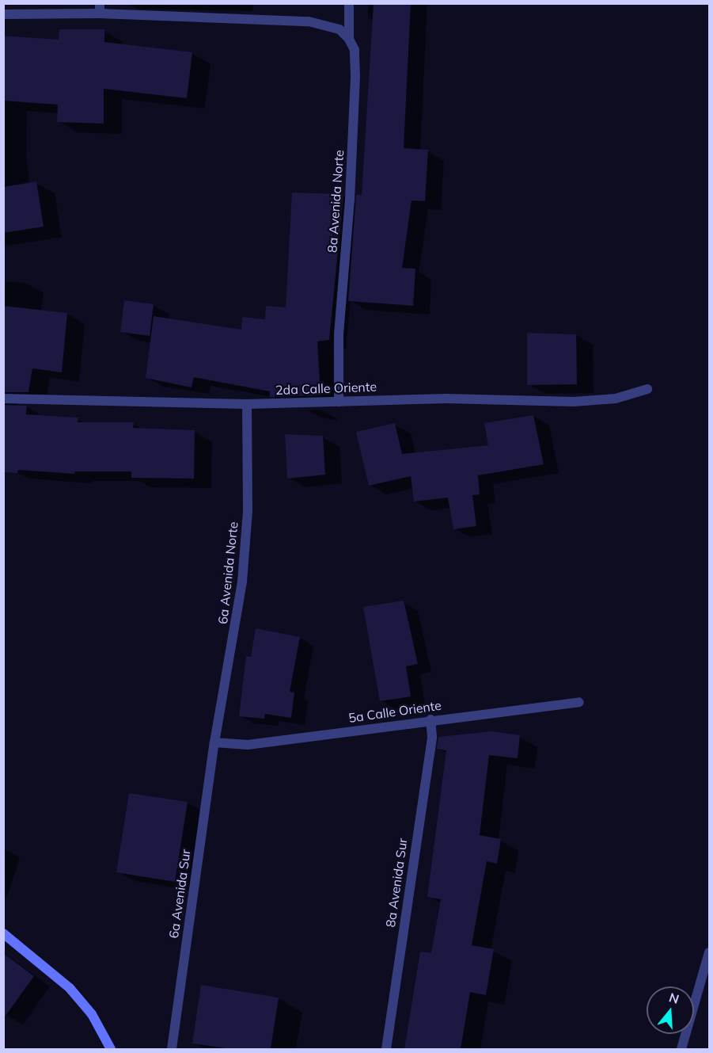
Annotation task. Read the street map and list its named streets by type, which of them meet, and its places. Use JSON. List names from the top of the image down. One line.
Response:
{"streets":{"street":["8a Avenida Norte","2da Calle Oriente","6a Avenida Norte","5a Calle Oriente","8a Avenida Sur","6a Avenida Sur"]},"crossings":[["8a Avenida Norte","2da Calle Oriente"],["2da Calle Oriente","6a Avenida Norte"],["6a Avenida Norte","5a Calle Oriente"],["6a Avenida Norte","6a Avenida Sur"],["5a Calle Oriente","8a Avenida Sur"],["5a Calle Oriente","6a Avenida Sur"]],"north":"top"}
